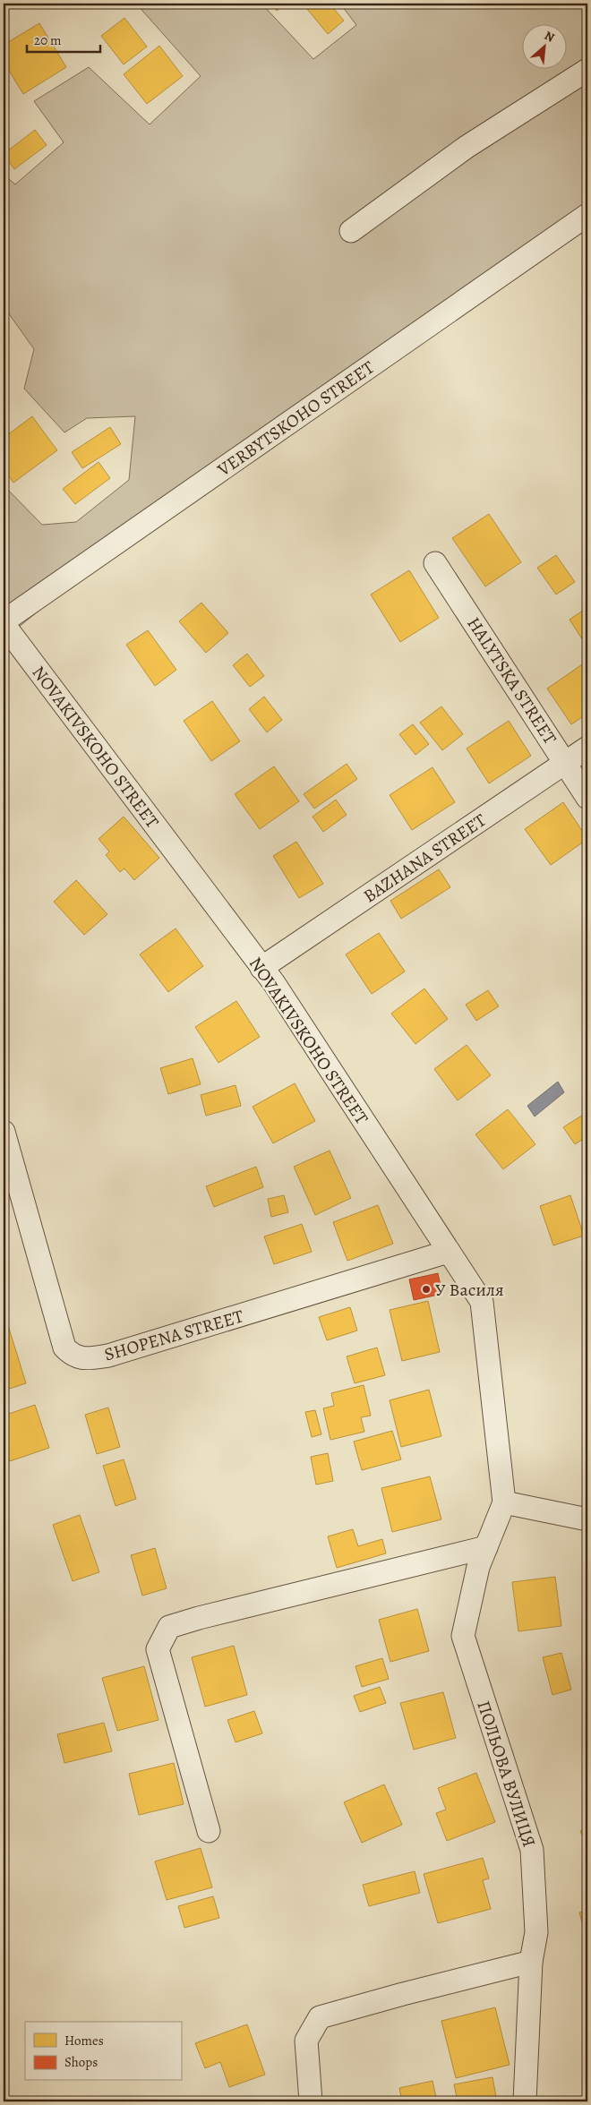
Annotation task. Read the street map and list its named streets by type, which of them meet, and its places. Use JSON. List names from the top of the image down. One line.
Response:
{"streets":{"street":["VERBYTSKOHO STREET","HALYTSKA STREET","NOVAKIVSKOHO STREET","BAZHANA STREET","SHOPENA STREET","ПОЛЬОВА ВУЛИЦЯ"]},"crossings":[["VERBYTSKOHO STREET","NOVAKIVSKOHO STREET"],["HALYTSKA STREET","BAZHANA STREET"],["NOVAKIVSKOHO STREET","BAZHANA STREET"],["NOVAKIVSKOHO STREET","SHOPENA STREET"],["NOVAKIVSKOHO STREET","ПОЛЬОВА ВУЛИЦЯ"]],"places":["У Василя"],"legend":["Homes","Shops"],"scale_bar":"20 m","north":"top right"}
